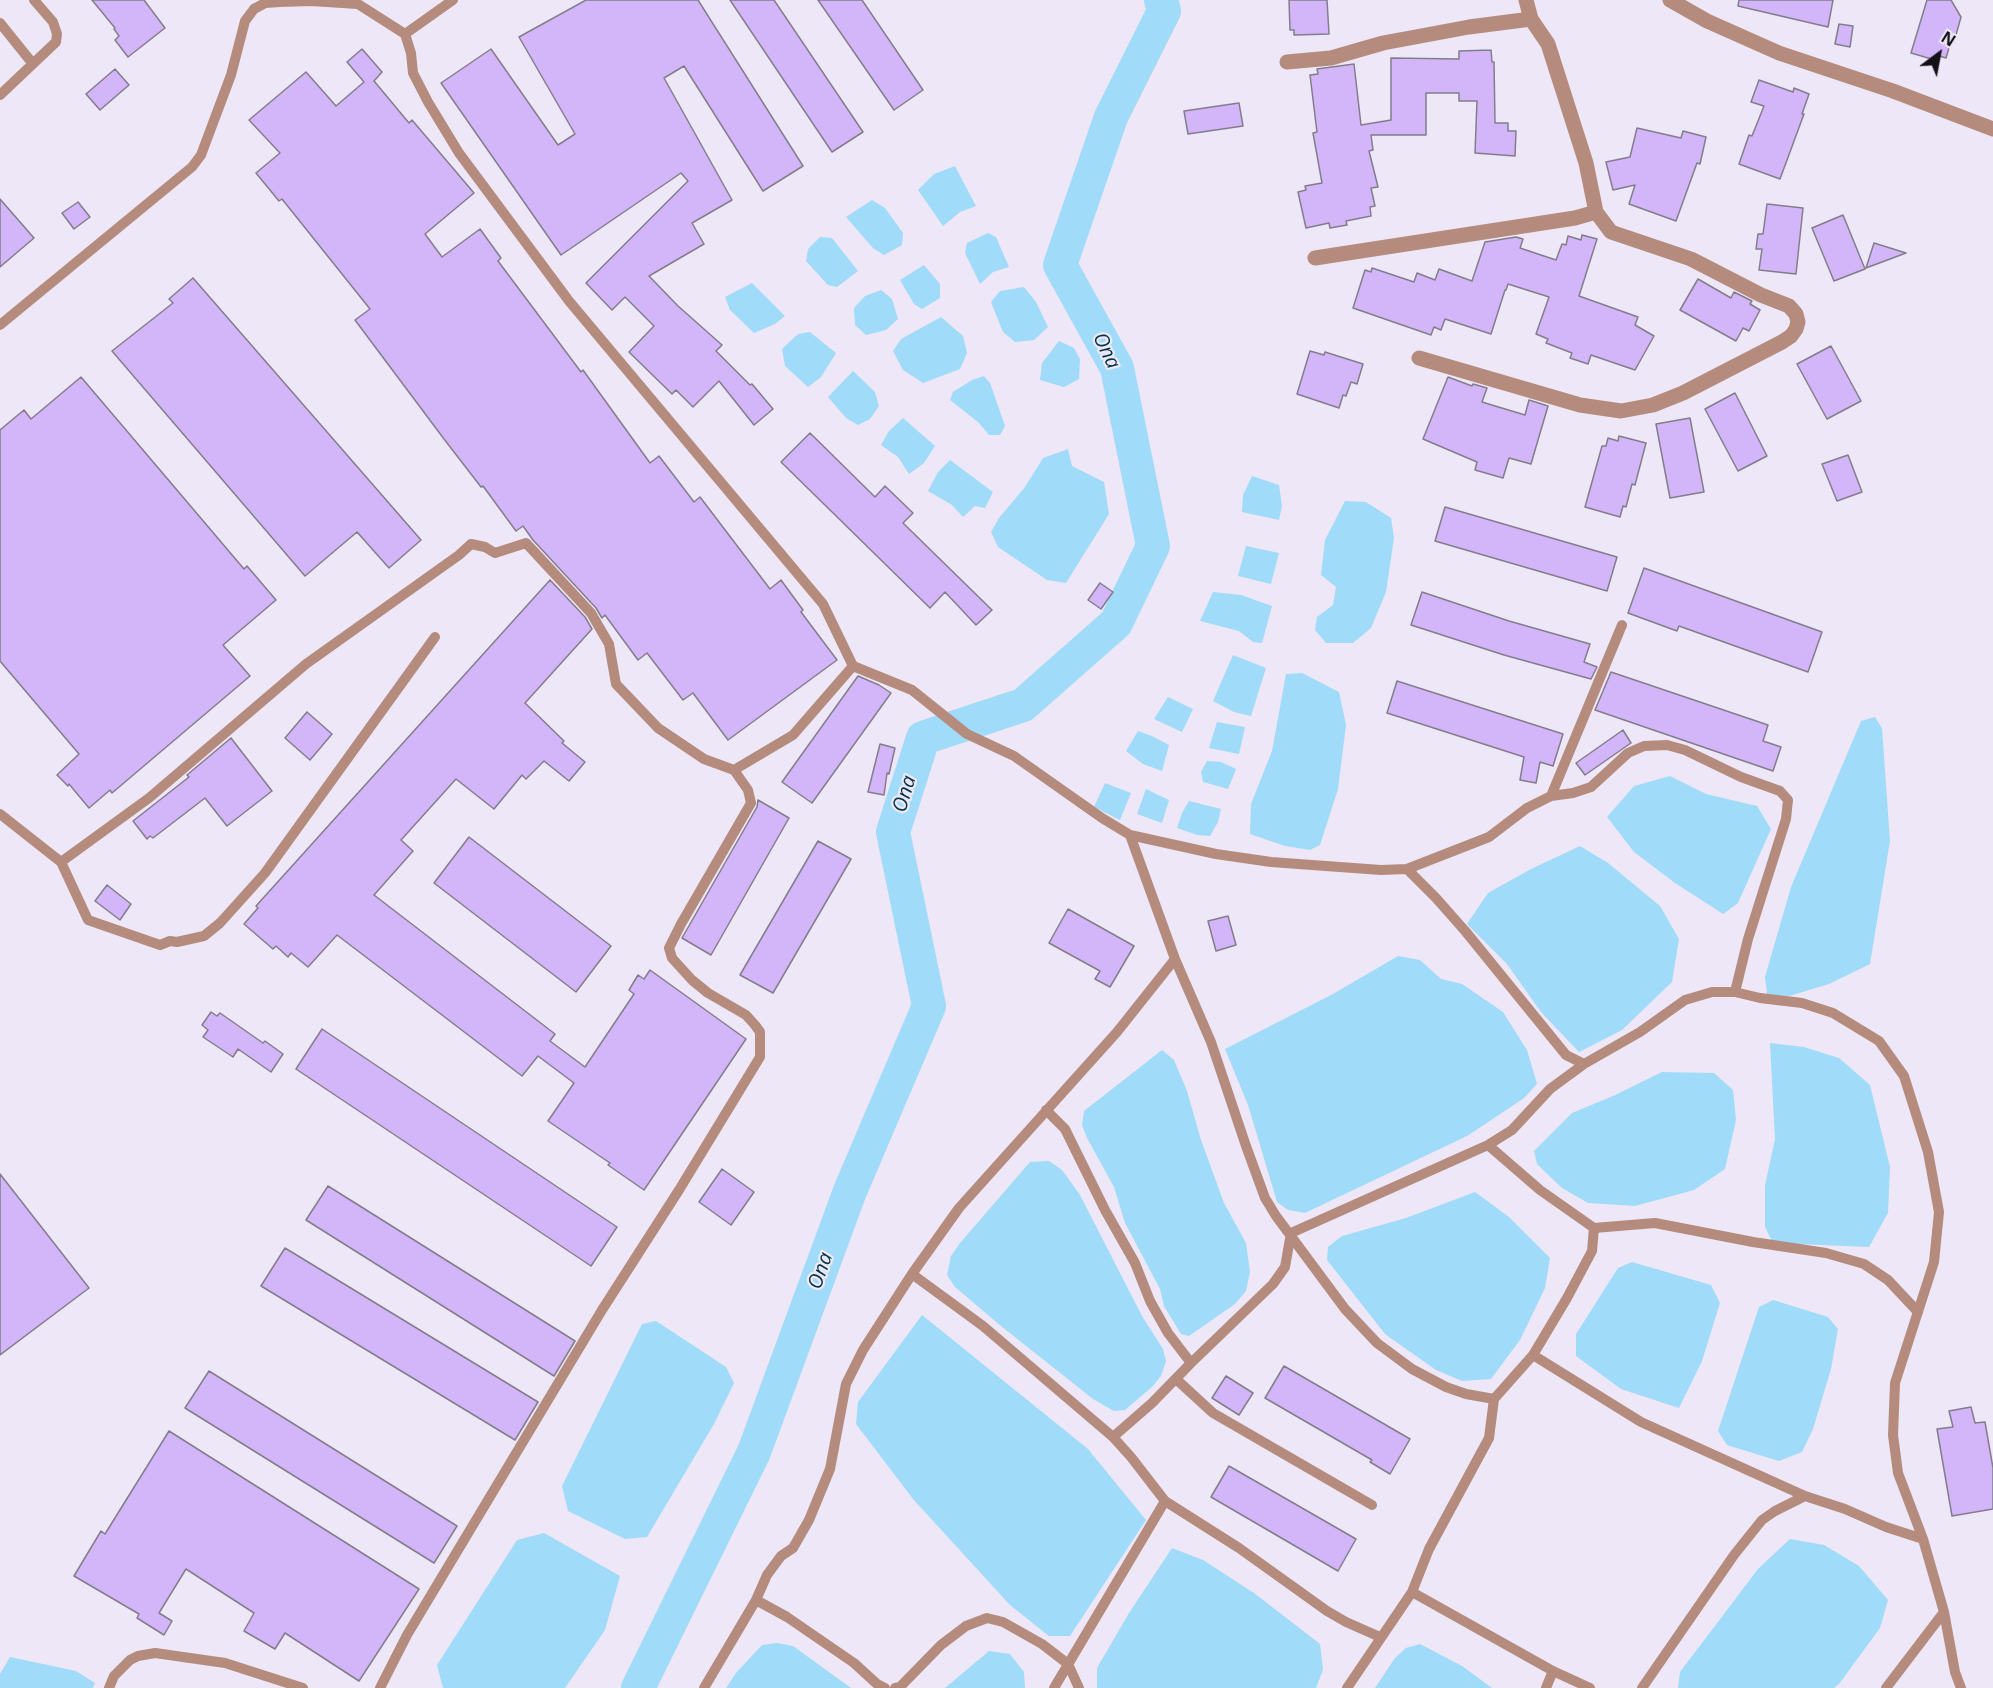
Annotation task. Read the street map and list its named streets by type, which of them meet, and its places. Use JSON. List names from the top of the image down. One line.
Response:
{"water":["Ona"],"north":"top right"}
